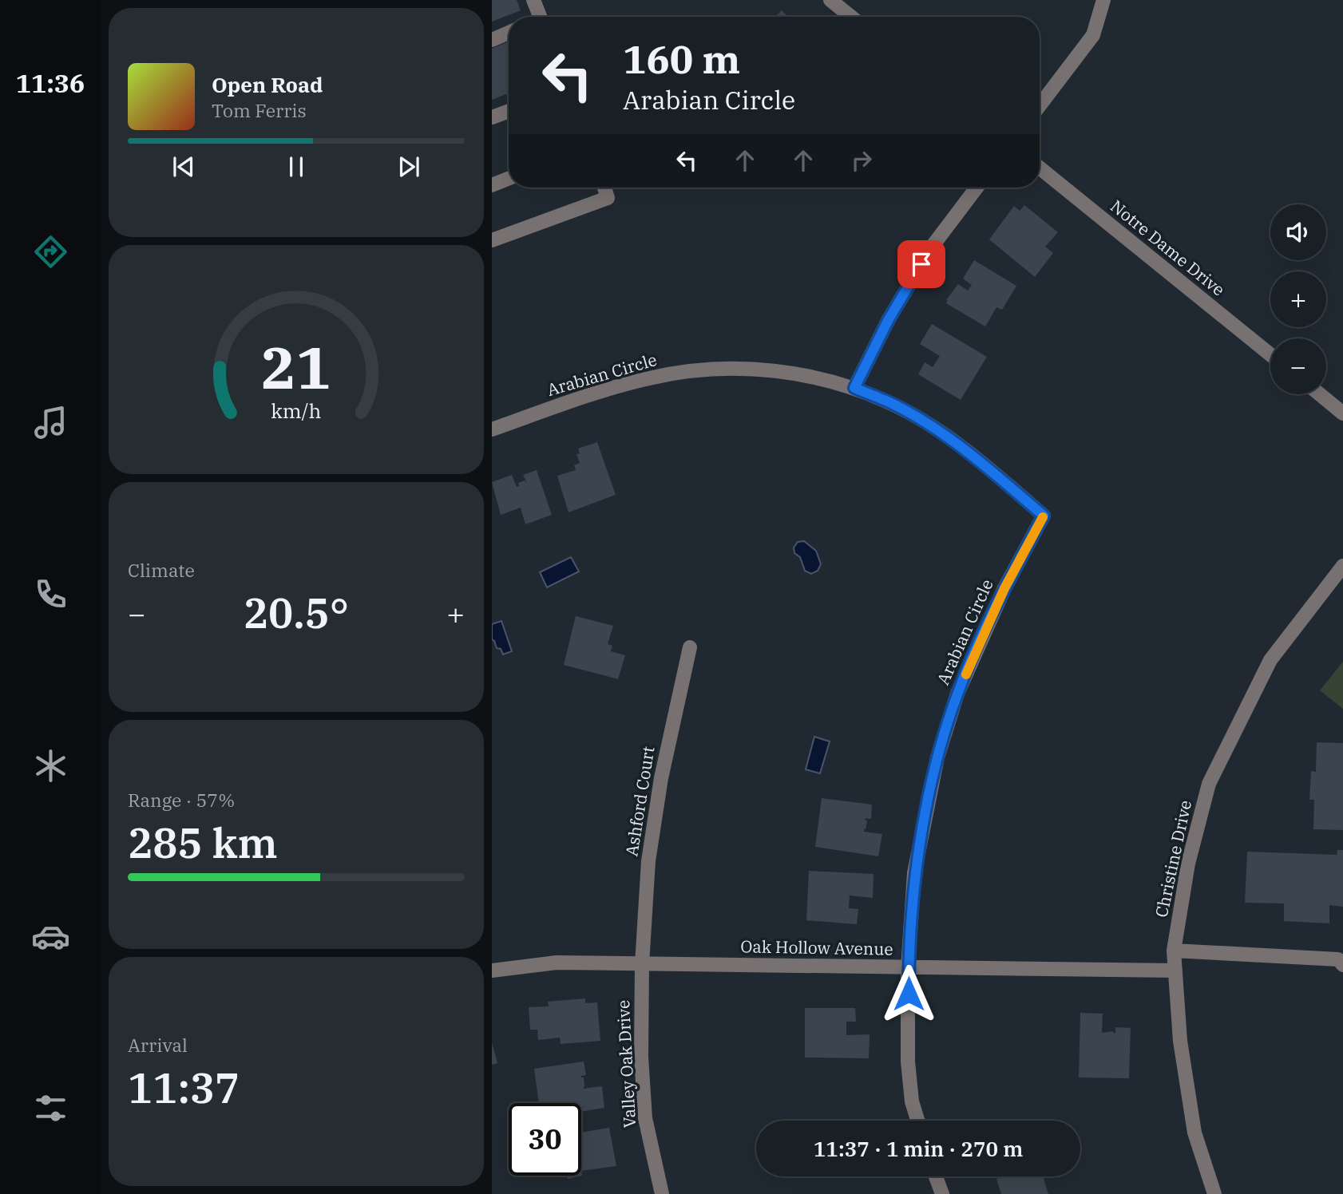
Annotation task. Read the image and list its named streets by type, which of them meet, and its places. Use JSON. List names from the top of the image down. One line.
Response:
{"streets":{"street":["Notre Dame Drive","Arabian Circle","Ashford Court","Christine Drive","Oak Hollow Avenue","Valley Oak Drive"]},"crossings":[["Arabian Circle","Oak Hollow Avenue"],["Ashford Court","Oak Hollow Avenue"],["Ashford Court","Valley Oak Drive"],["Christine Drive","Oak Hollow Avenue"],["Oak Hollow Avenue","Valley Oak Drive"]],"page":{"tabs":"11:36","turn":["160 m","Arabian Circle"],"song":["Open Road","Tom Ferris"],"map_buttons":["+","−"],"tile":["Climate",["Range · 57%","285 km"],["Arrival","11:37"]],"heat":["−","20.5°","+"],"limit":"30","trip":"11:37 · 1 min · 270 m","gauge":["21","km/h"]}}
